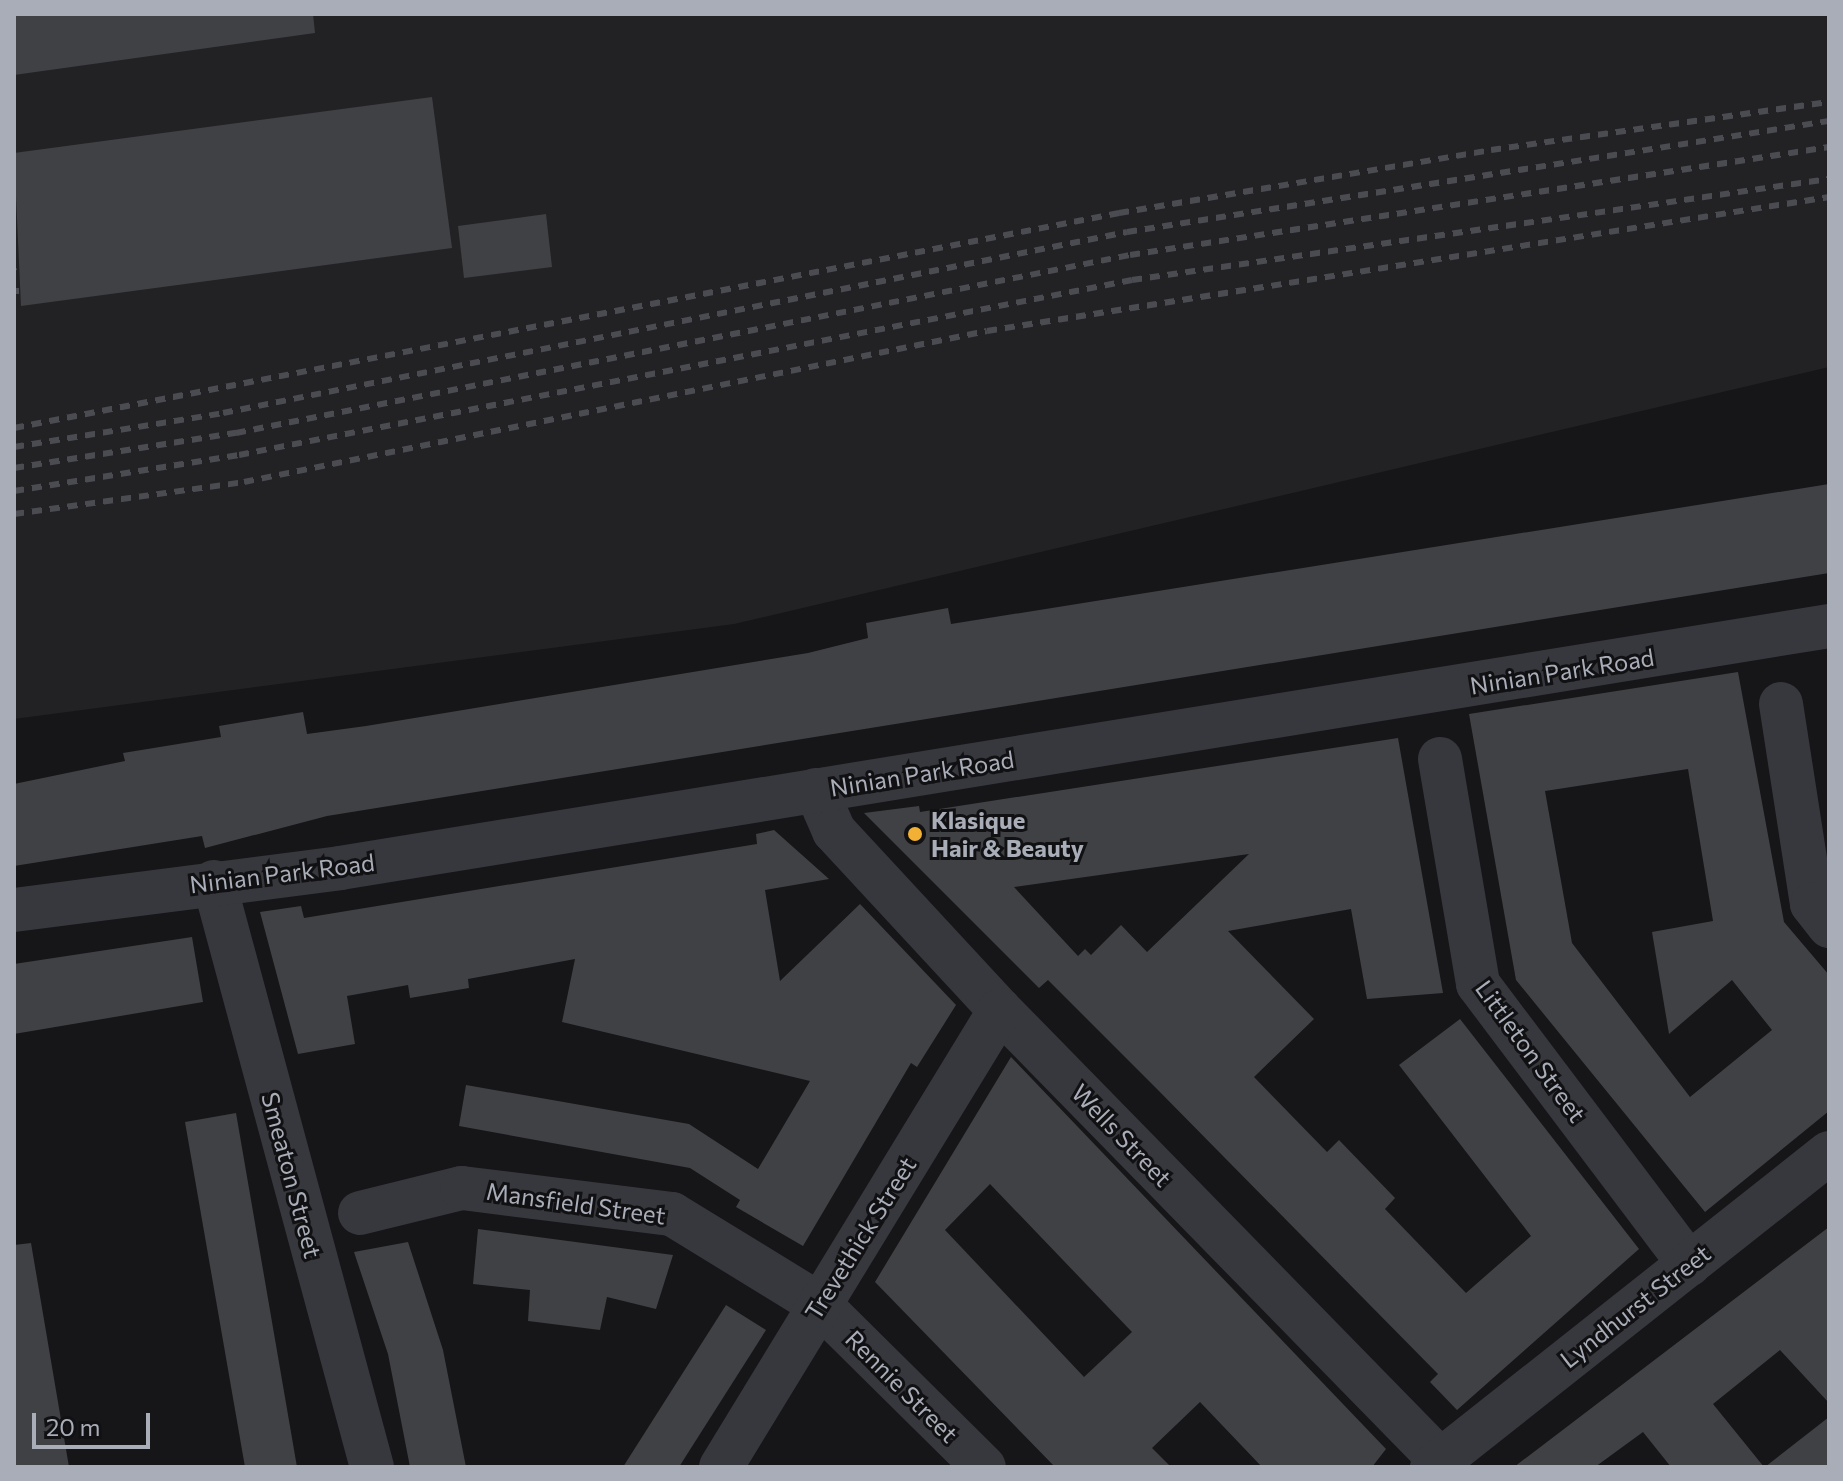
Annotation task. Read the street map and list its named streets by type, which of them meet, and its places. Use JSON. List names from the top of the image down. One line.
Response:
{"streets":{"street":["Ninian Park Road","Littleton Street","Wells Street","Smeaton Street","Mansfield Street","Trevethick Street","Lyndhurst Street","Rennie Street"]},"crossings":[["Ninian Park Road","Wells Street"],["Ninian Park Road","Smeaton Street"],["Littleton Street","Lyndhurst Street"],["Wells Street","Trevethick Street"],["Wells Street","Lyndhurst Street"],["Mansfield Street","Trevethick Street"],["Mansfield Street","Rennie Street"],["Trevethick Street","Rennie Street"]],"places":["Klasique Hair & Beauty"],"scale_bar":"20 m"}
